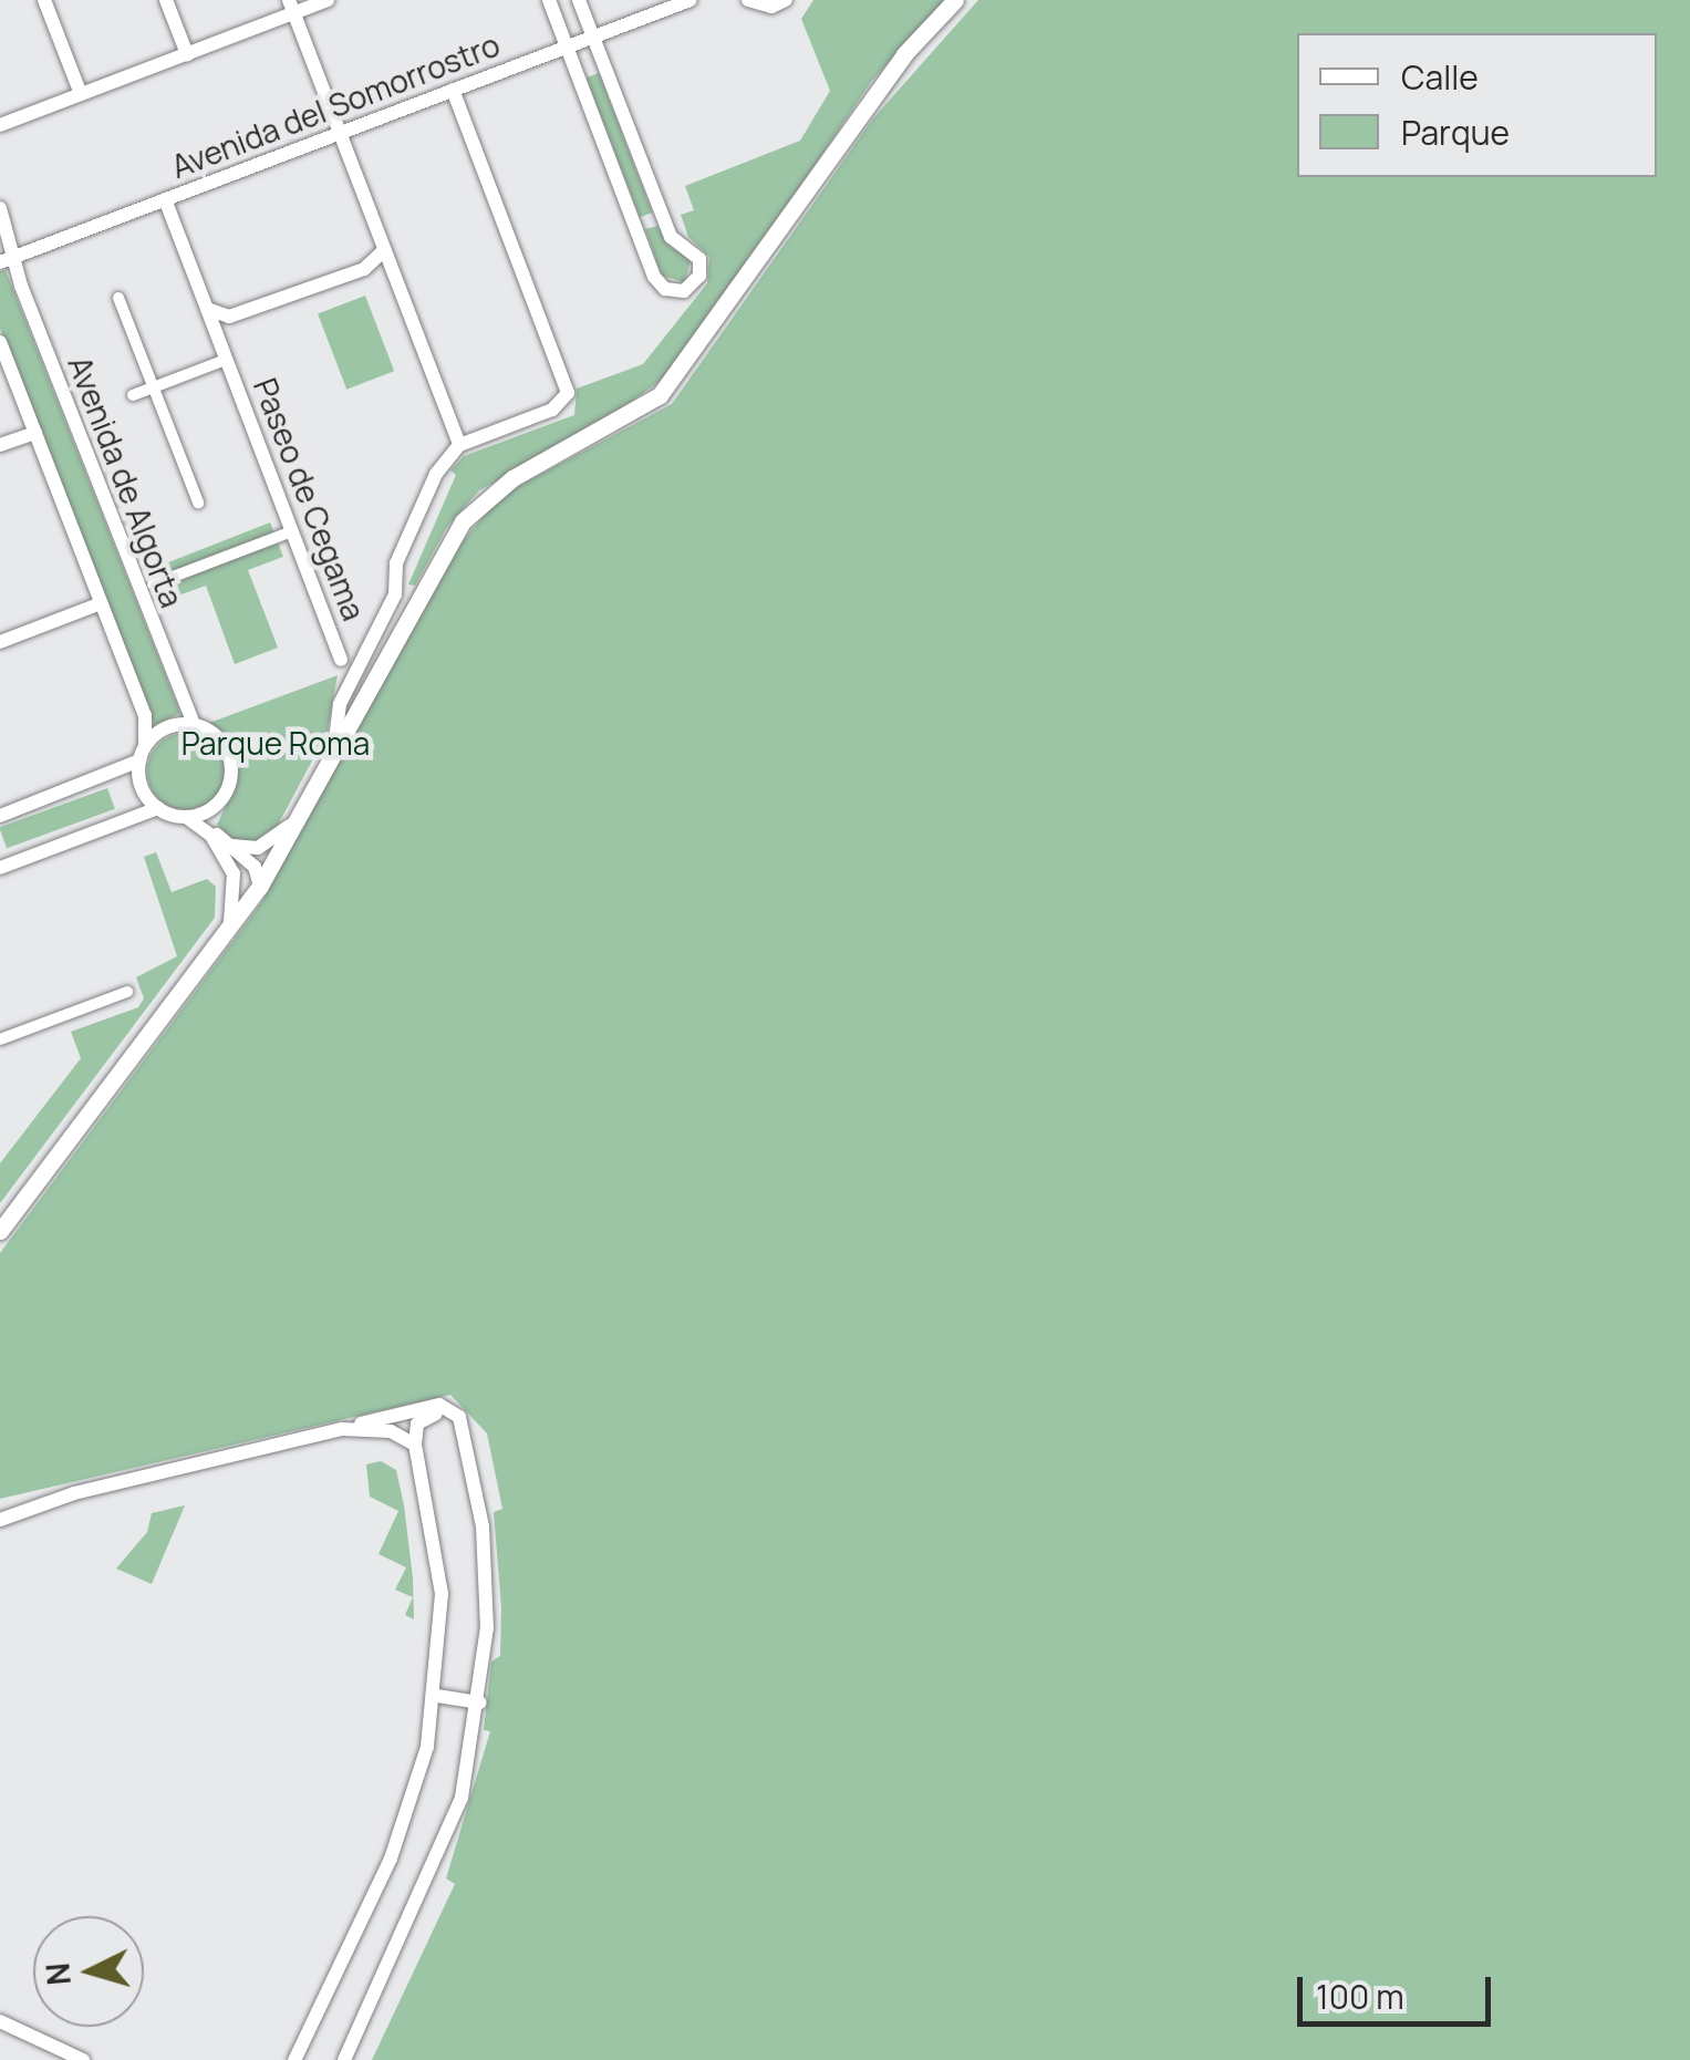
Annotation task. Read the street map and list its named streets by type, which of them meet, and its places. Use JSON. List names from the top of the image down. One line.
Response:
{"streets":{"street":["Avenida del Somorrostro","Avenida de Algorta","Paseo de Cegama"]},"crossings":[["Avenida del Somorrostro","Avenida de Algorta"],["Avenida del Somorrostro","Paseo de Cegama"]],"parks":["Parque Roma"],"legend":["Calle","Parque"],"scale_bar":"100 m","north":"left"}
